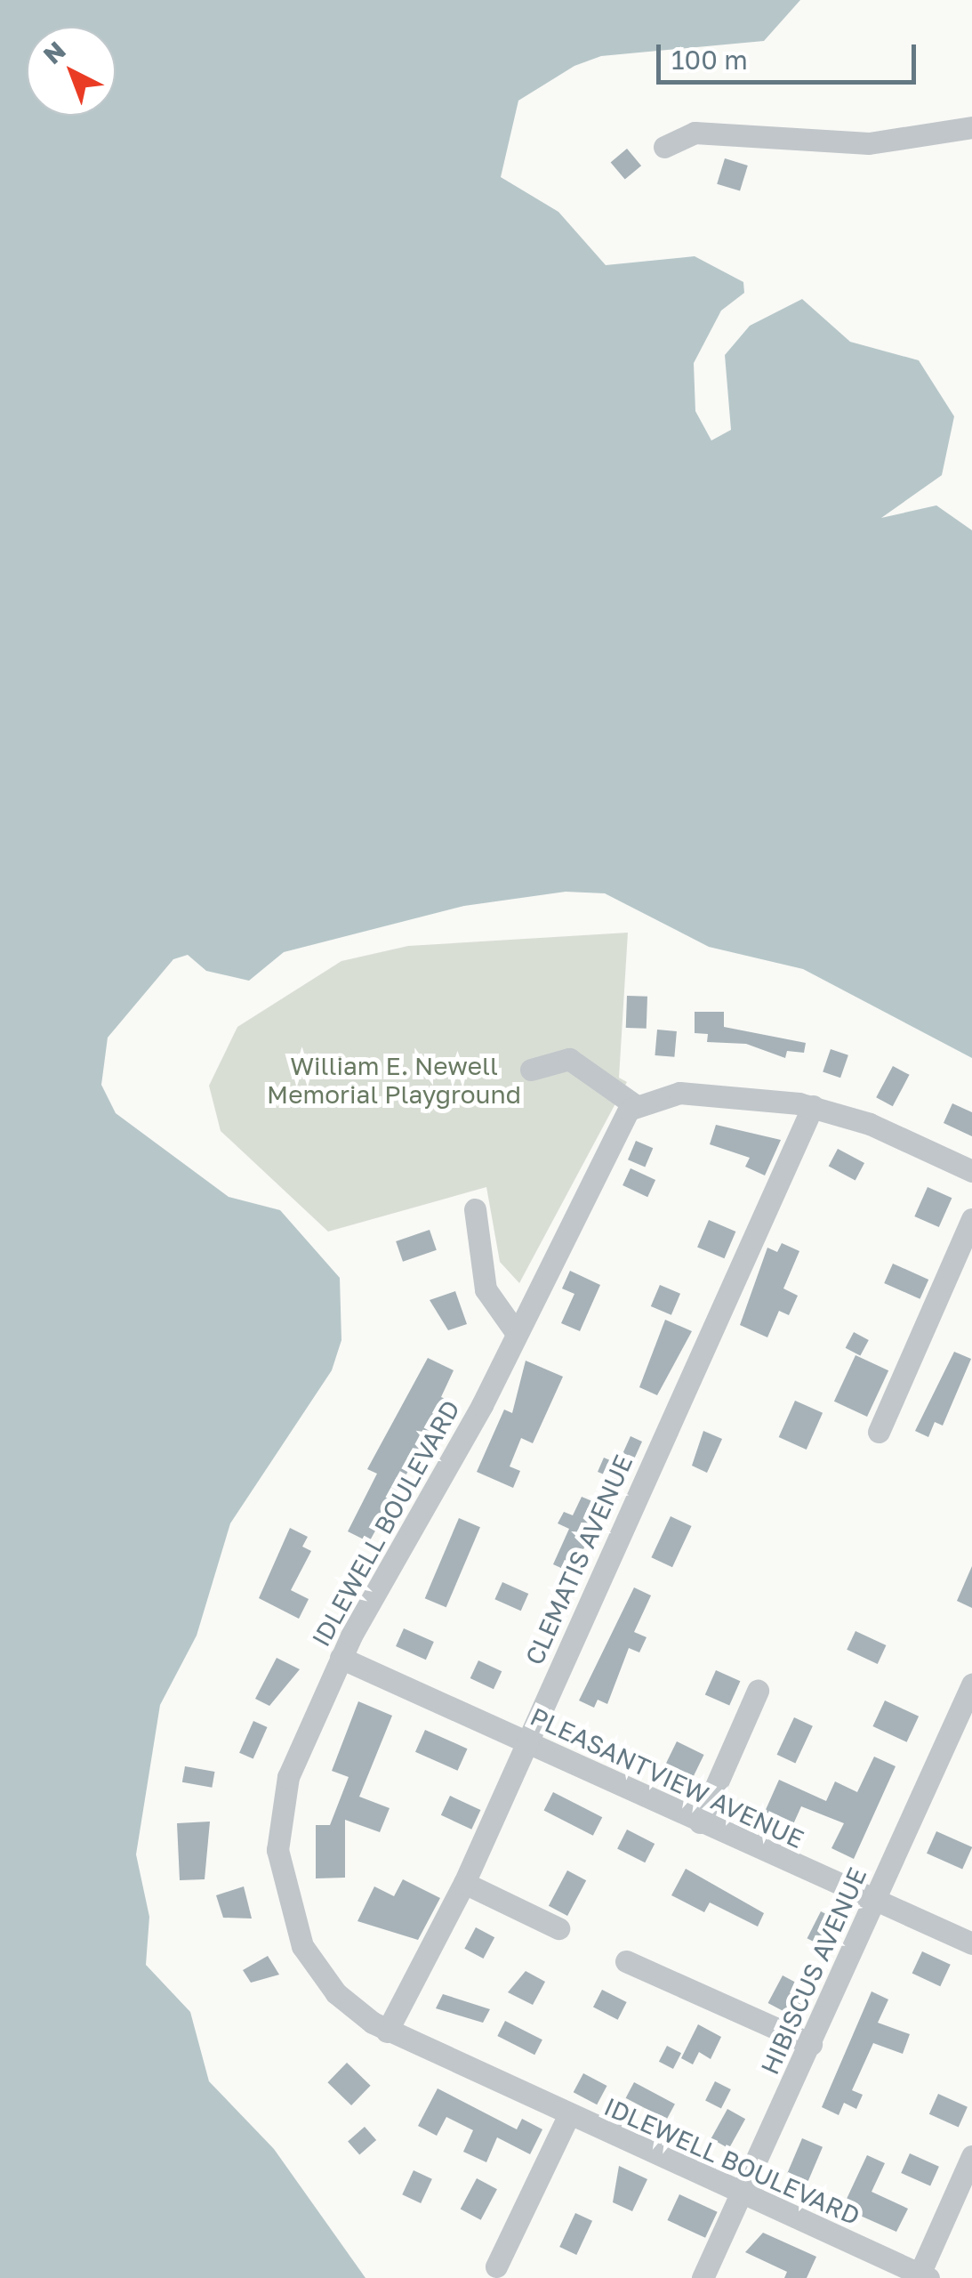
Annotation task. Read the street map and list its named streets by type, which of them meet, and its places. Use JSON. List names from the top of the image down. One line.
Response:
{"streets":{"street":["IDLEWELL BOULEVARD","CLEMATIS AVENUE","PLEASANTVIEW AVENUE","HIBISCUS AVENUE"]},"crossings":[["IDLEWELL BOULEVARD","CLEMATIS AVENUE"],["IDLEWELL BOULEVARD","PLEASANTVIEW AVENUE"],["IDLEWELL BOULEVARD","HIBISCUS AVENUE"],["CLEMATIS AVENUE","PLEASANTVIEW AVENUE"],["PLEASANTVIEW AVENUE","HIBISCUS AVENUE"]],"parks":["William E. Newell Memorial Playground"],"scale_bar":"100 m","north":"top left"}
